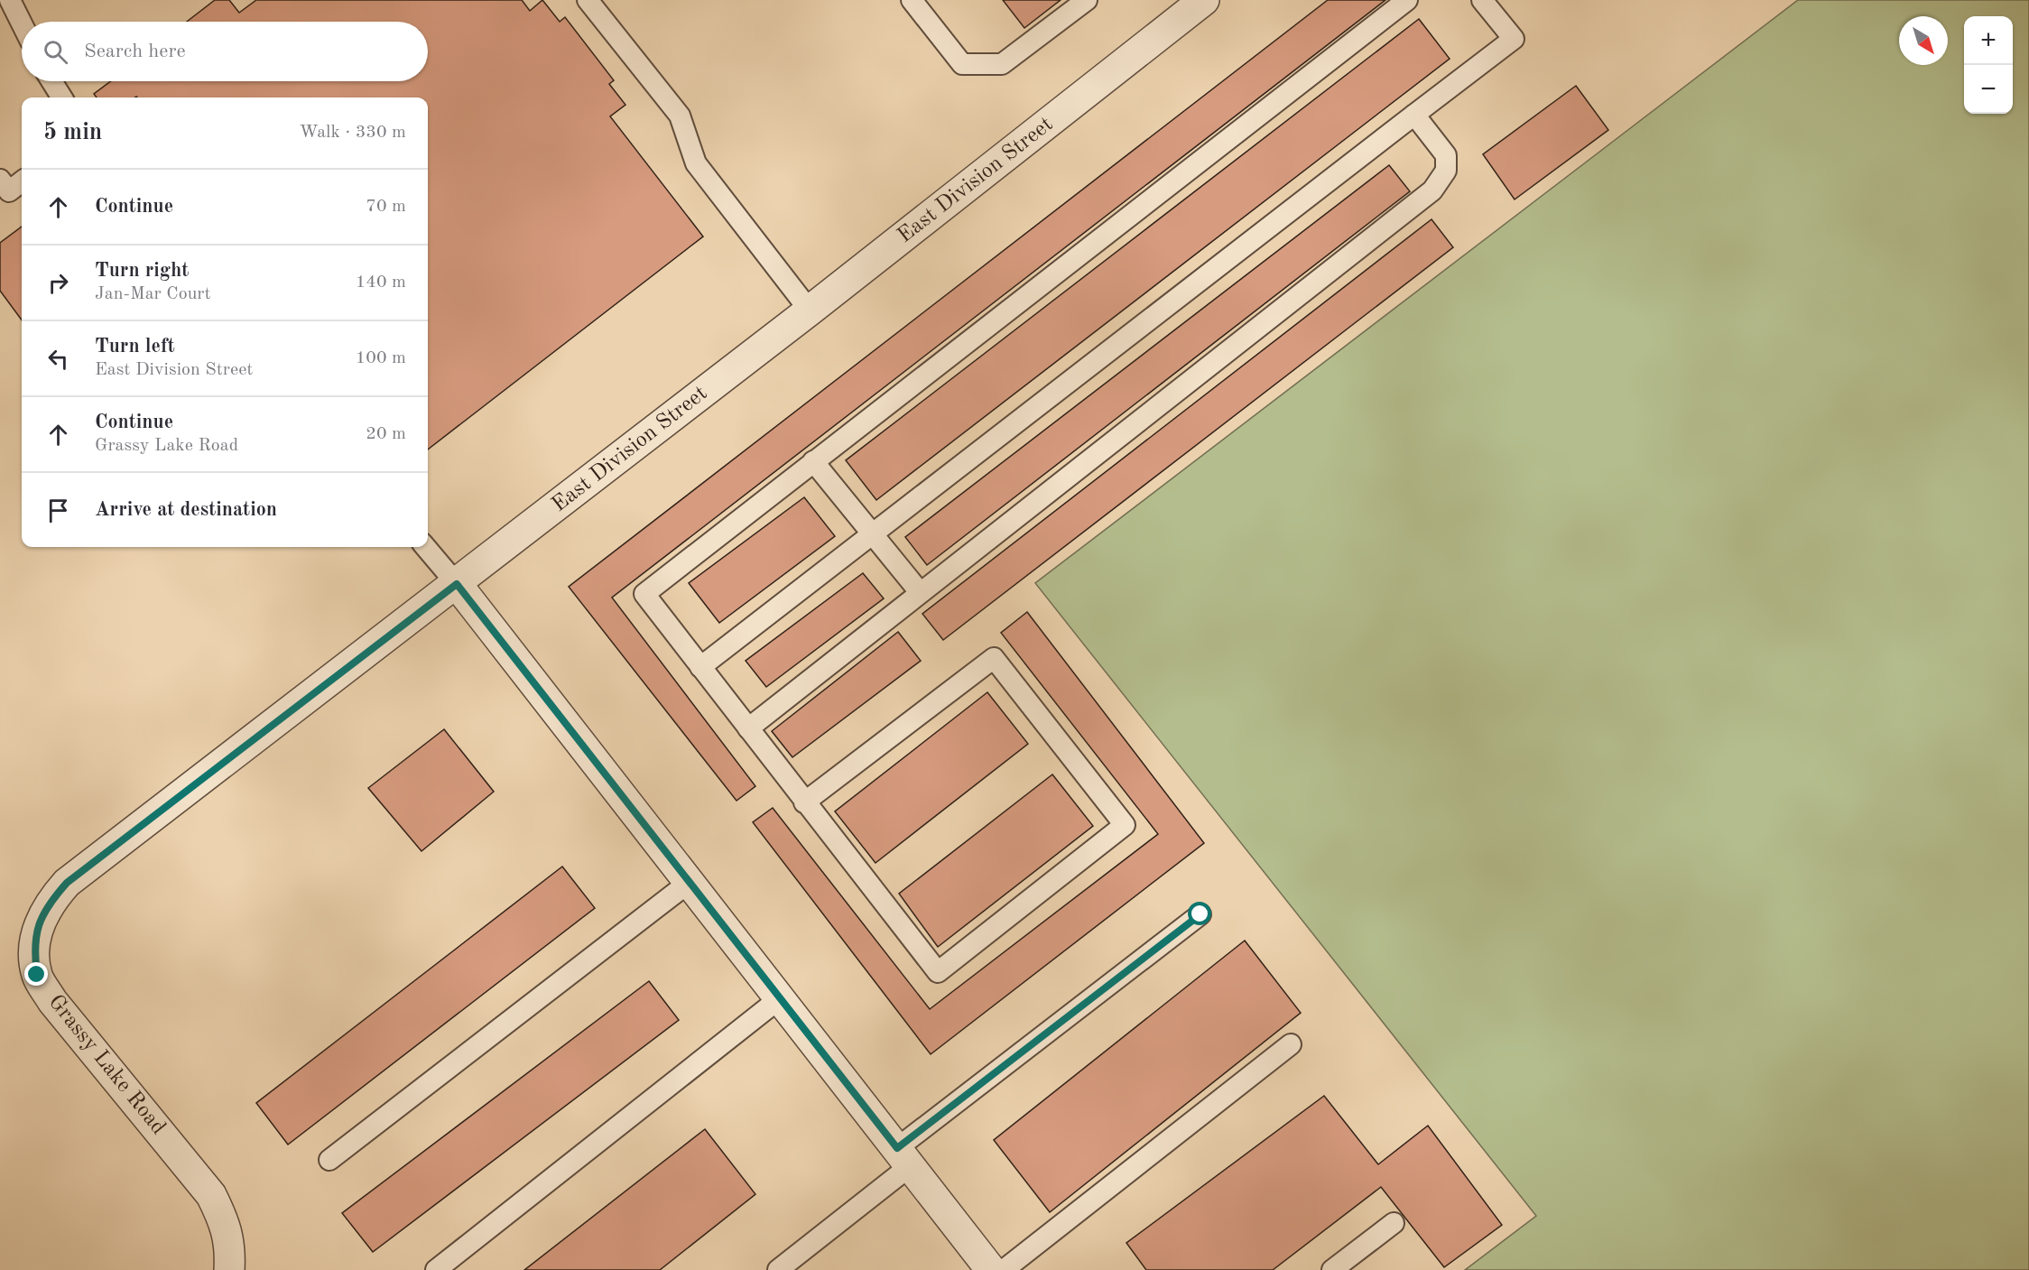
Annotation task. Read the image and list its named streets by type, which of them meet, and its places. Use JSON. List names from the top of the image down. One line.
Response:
{"streets":{"street":["East Division Street","Grassy Lake Road"]},"crossings":[["East Division Street","Grassy Lake Road"]],"north":"bottom right","page":{"map_buttons":["+","−"],"search":"Search here","heading":["5 min","Walk · 330 m"],"list":[["Continue","70 m"],["Turn right","Jan-Mar Court","140 m"],["Turn left","East Division Street","100 m"],["Continue","Grassy Lake Road","20 m"],"Arrive at destination"]}}
